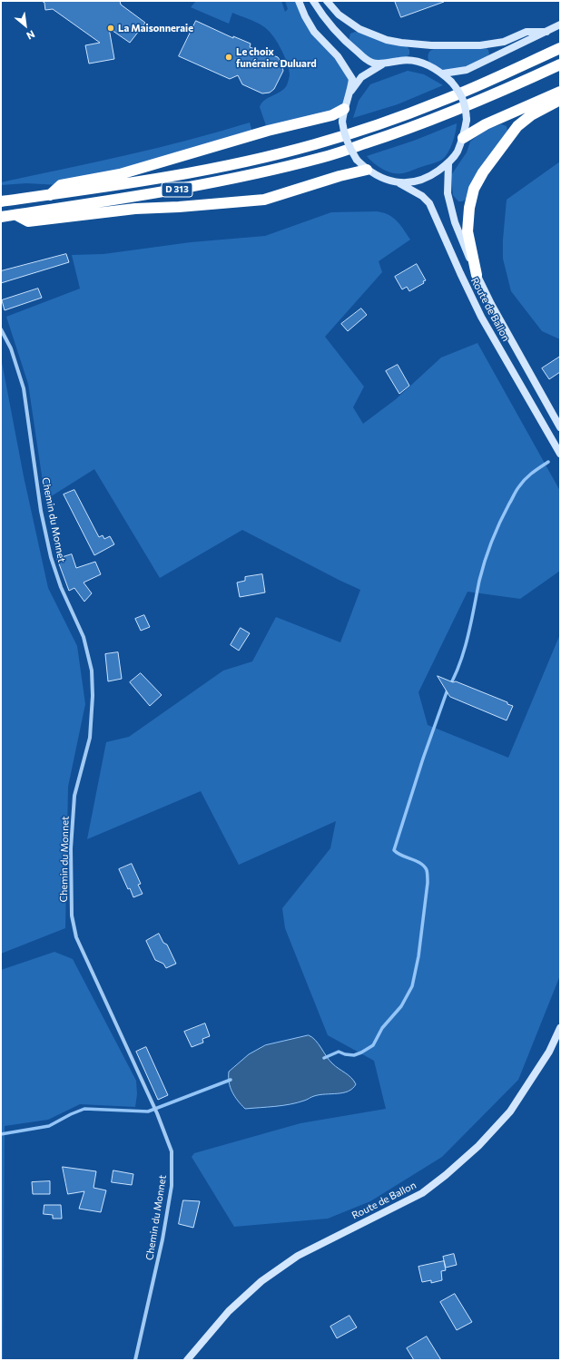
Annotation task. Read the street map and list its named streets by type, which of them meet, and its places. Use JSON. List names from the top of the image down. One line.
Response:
{"streets":{"highway":["D 313"],"main road":["Route de Ballon"],"street":["Chemin du Monnet"]},"places":["La Maisonneraie","Le choix funéraire Duluard"],"north":"bottom right"}
